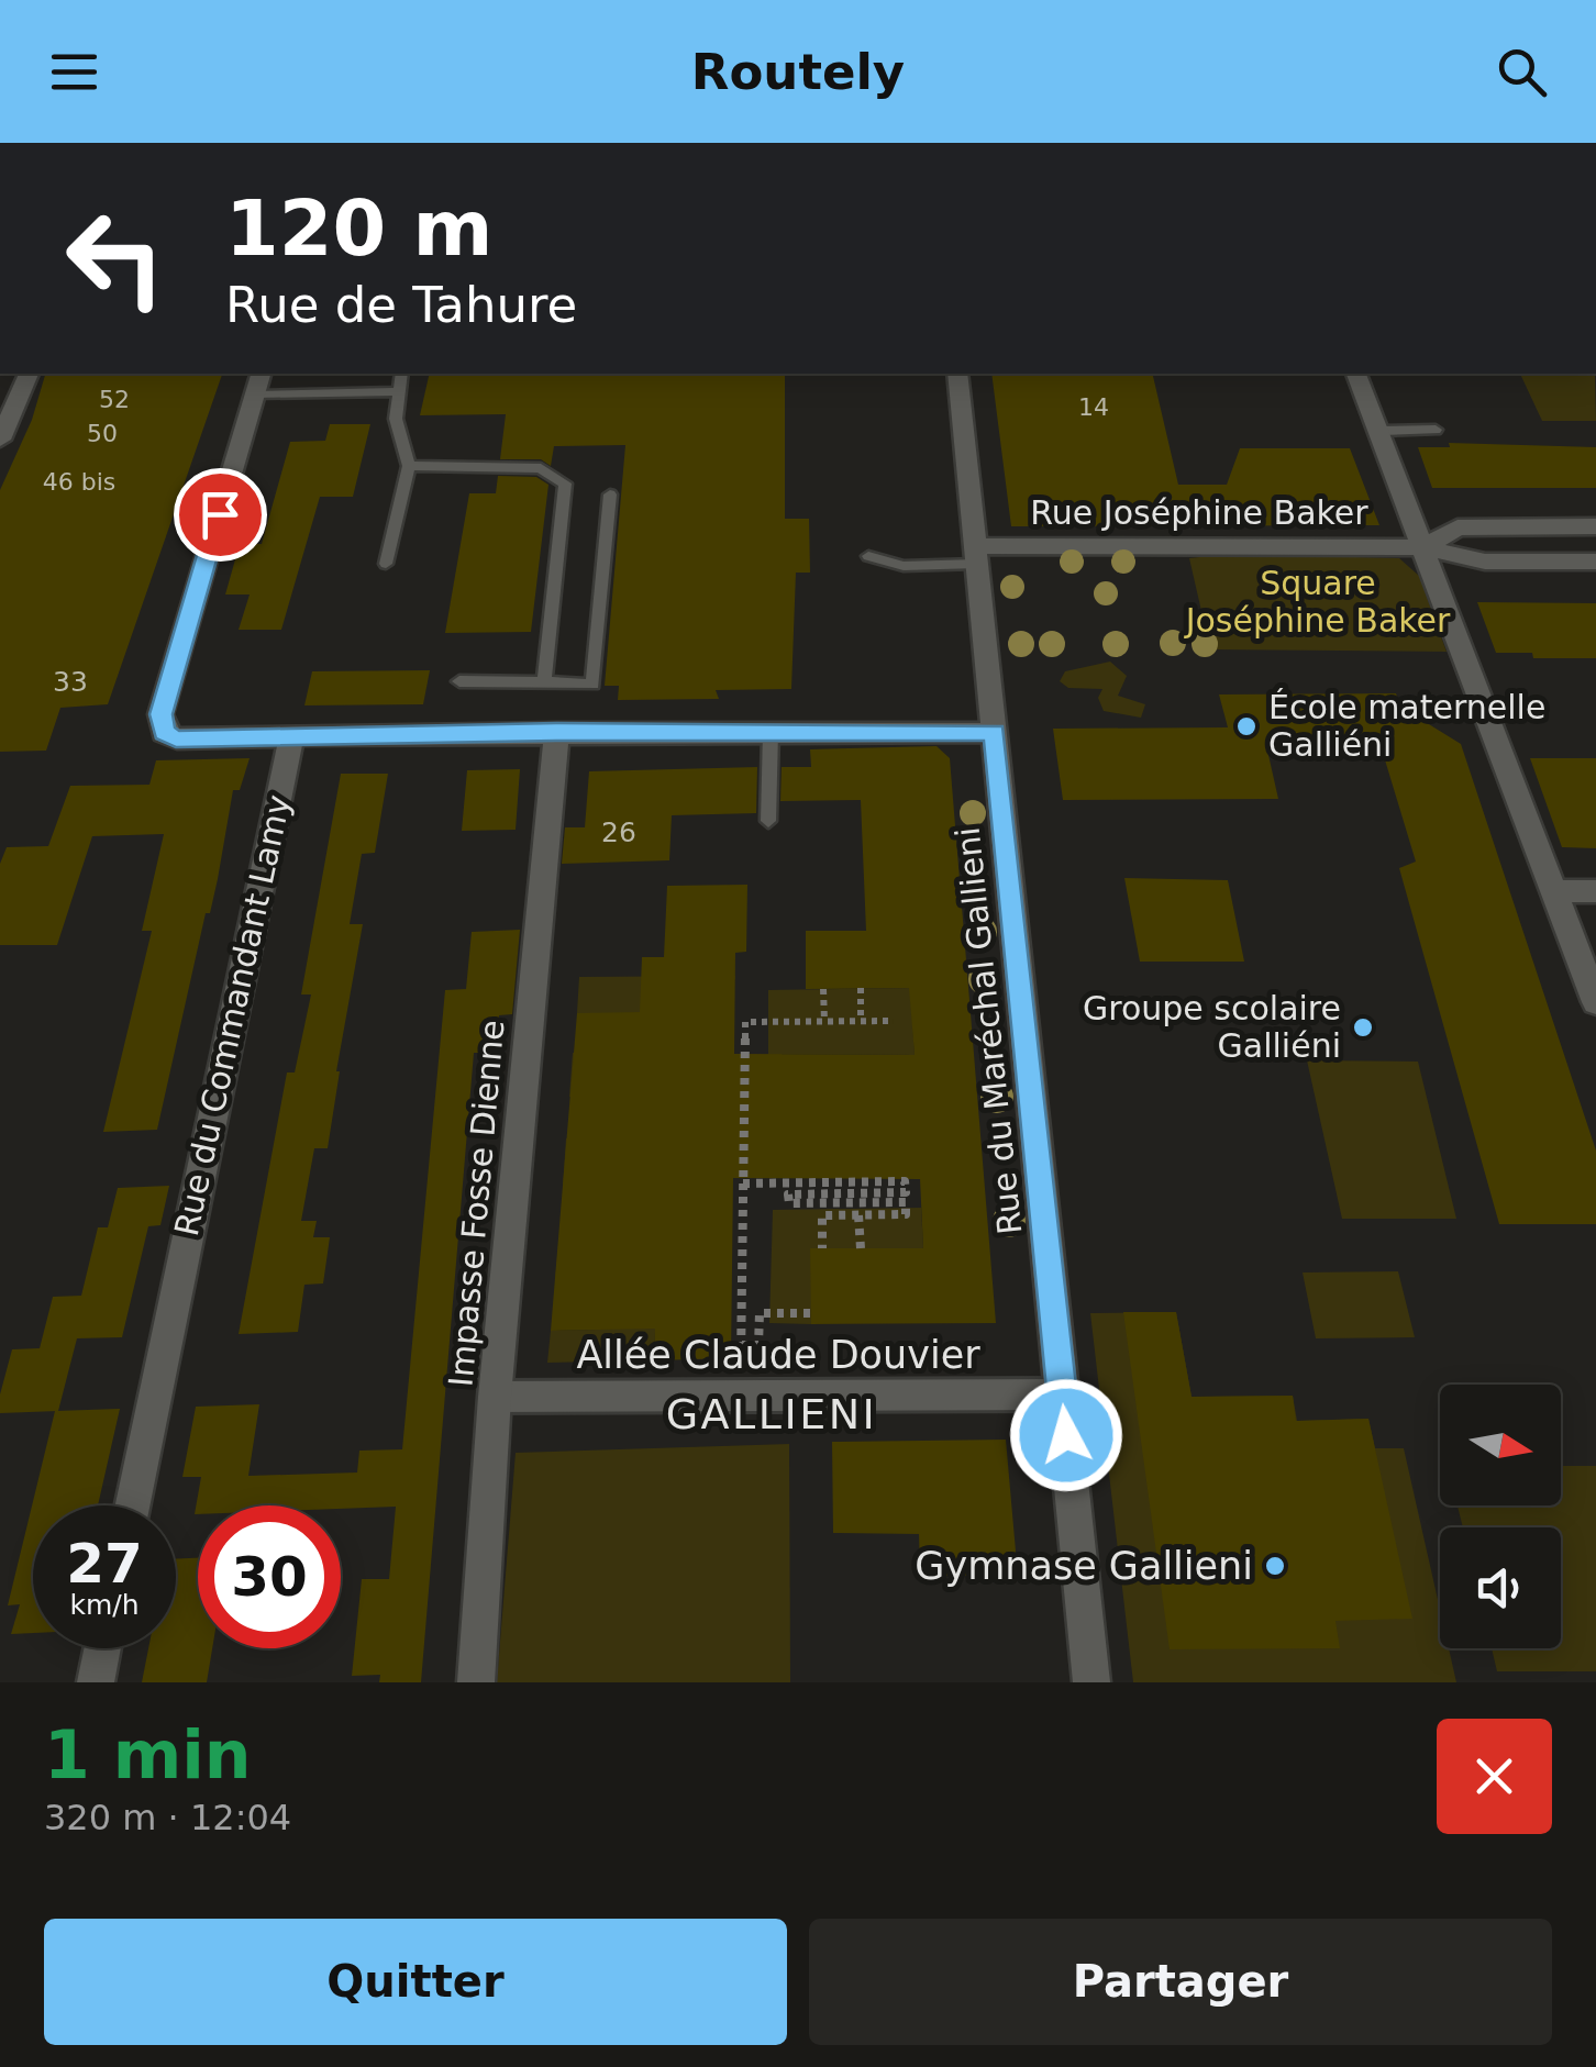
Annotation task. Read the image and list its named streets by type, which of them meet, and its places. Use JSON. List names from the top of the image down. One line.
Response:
{"streets":{"street":["Rue Joséphine Baker","Rue du Commandant Lamy","Rue du Maréchal Gallieni","Impasse Fosse Dienne","Allée Claude Douvier"]},"crossings":[["Rue Joséphine Baker","Rue du Maréchal Gallieni"],["Rue du Maréchal Gallieni","Allée Claude Douvier"],["Impasse Fosse Dienne","Allée Claude Douvier"]],"districts":["GALLIENI"],"parks":["Square Joséphine Baker"],"places":["École maternelle Galliéni","Groupe scolaire Galliéni","Gymnase Gallieni"],"house_numbers":["52","14","50","46 bis","33","26"],"north":"right","page":{"header":"Routely","turn":["120 m","Rue de Tahure"],"speed":"27 km/h","limit":"30","heading":["1 min","320 m · 12:04"],"buttons":["Quitter","Partager"]}}
